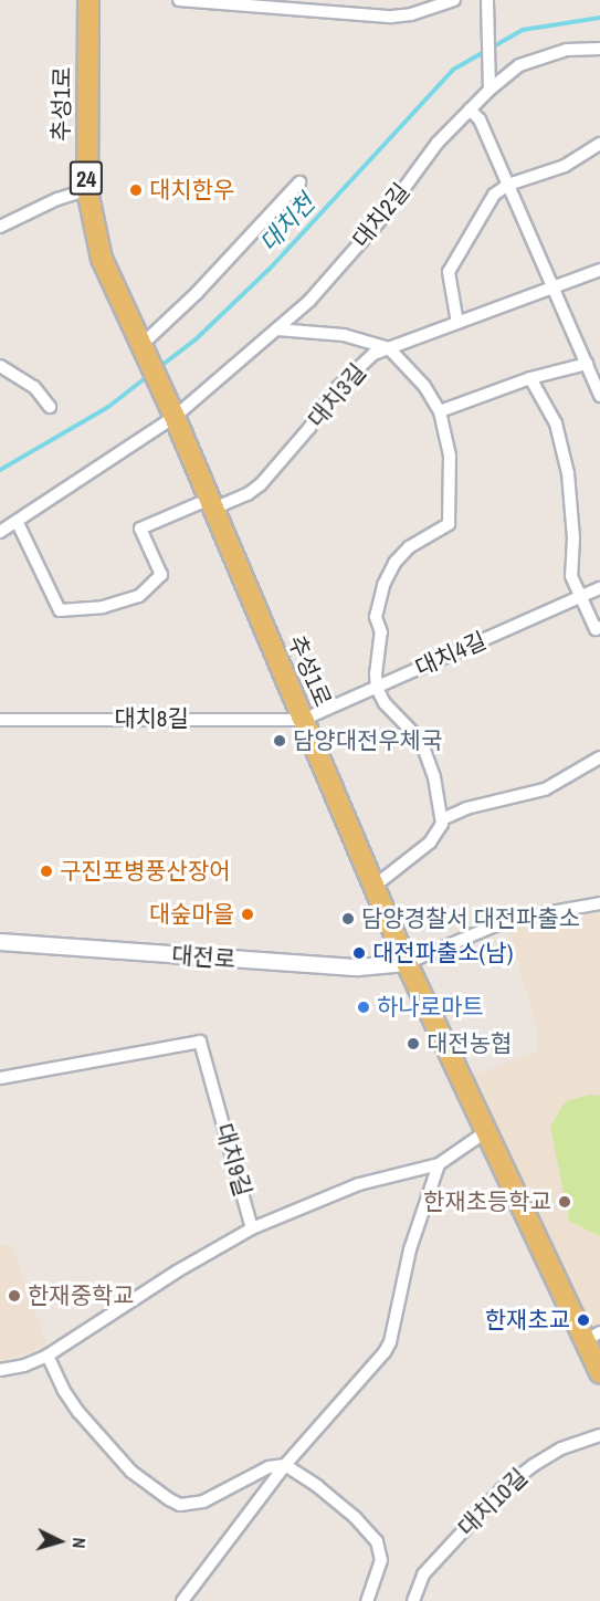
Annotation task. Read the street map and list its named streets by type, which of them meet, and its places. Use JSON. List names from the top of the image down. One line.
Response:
{"streets":{"main road":["추성1로","24"],"street":["대치2길","대치3길","대치4길","대치8길","대전로","대치9길","대치10길"]},"crossings":[["추성1로","대치2길"],["추성1로","대치3길"],["추성1로","대치4길"],["추성1로","대치8길"],["추성1로","대전로"],["추성1로","대치9길"],["대치4길","대치8길"]],"water":["대치천"],"places":["대치한우","담양대전우체국","구진포병풍산장어","대숲마을","담양경찰서 대전파출소","대전파출소(남)","하나로마트","대전농협","한재초등학교","한재중학교","한재초교"],"north":"right"}
